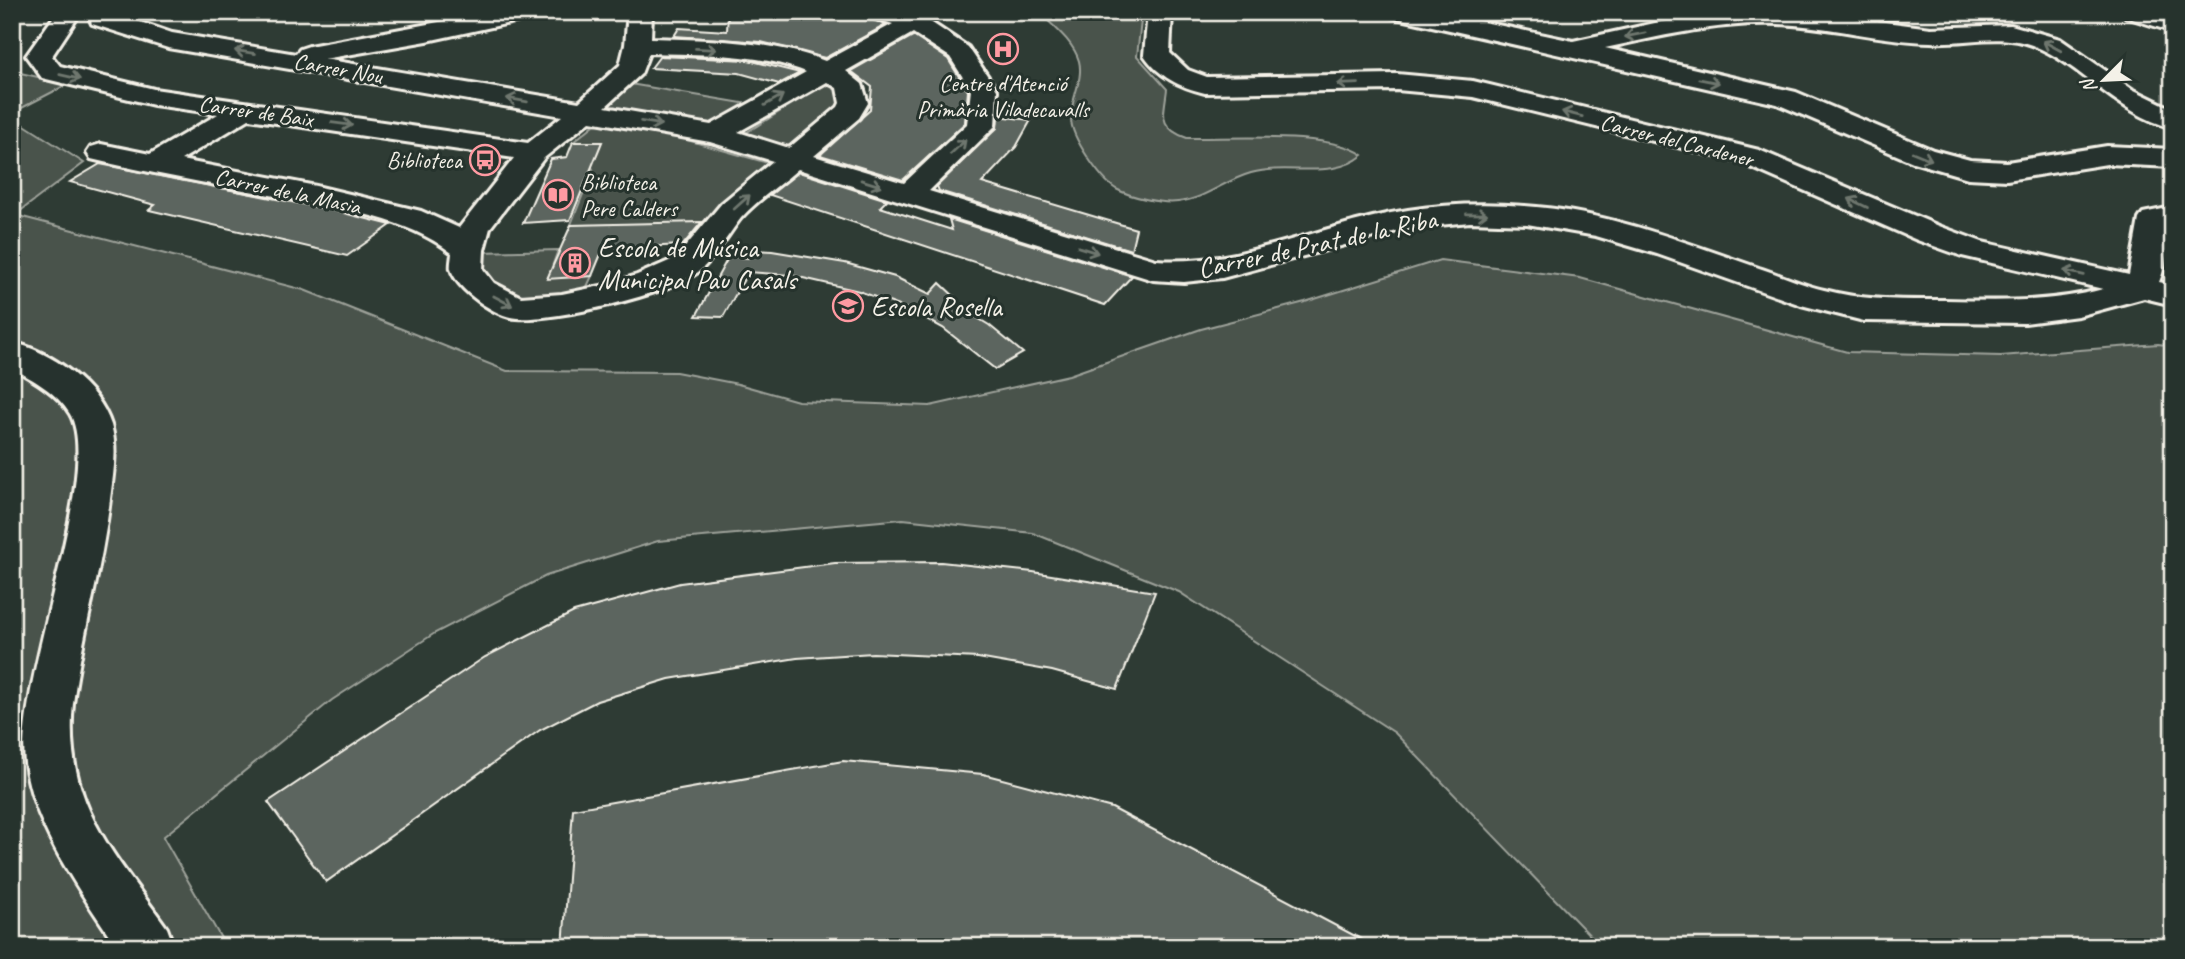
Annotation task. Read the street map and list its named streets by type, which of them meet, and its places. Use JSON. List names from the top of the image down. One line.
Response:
{"streets":{"street":["Carrer Nou","Carrer de Baix","Carrer del Cardener","Carrer de la Masia","Carrer de Prat de la Riba"]},"crossings":[["Carrer Nou","Carrer de Prat de la Riba"],["Carrer del Cardener","Carrer de Prat de la Riba"]],"one_way":["Carrer de Baix"],"places":{"hospital":["Centre d'Atenció Primària Viladecavalls"],"bus stop":["Biblioteca"],"library":["Biblioteca Pere Calders"],"building":["Escola de Música Municipal Pau Casals"],"school or university":["Escola Rosella"]},"north":"bottom left"}
